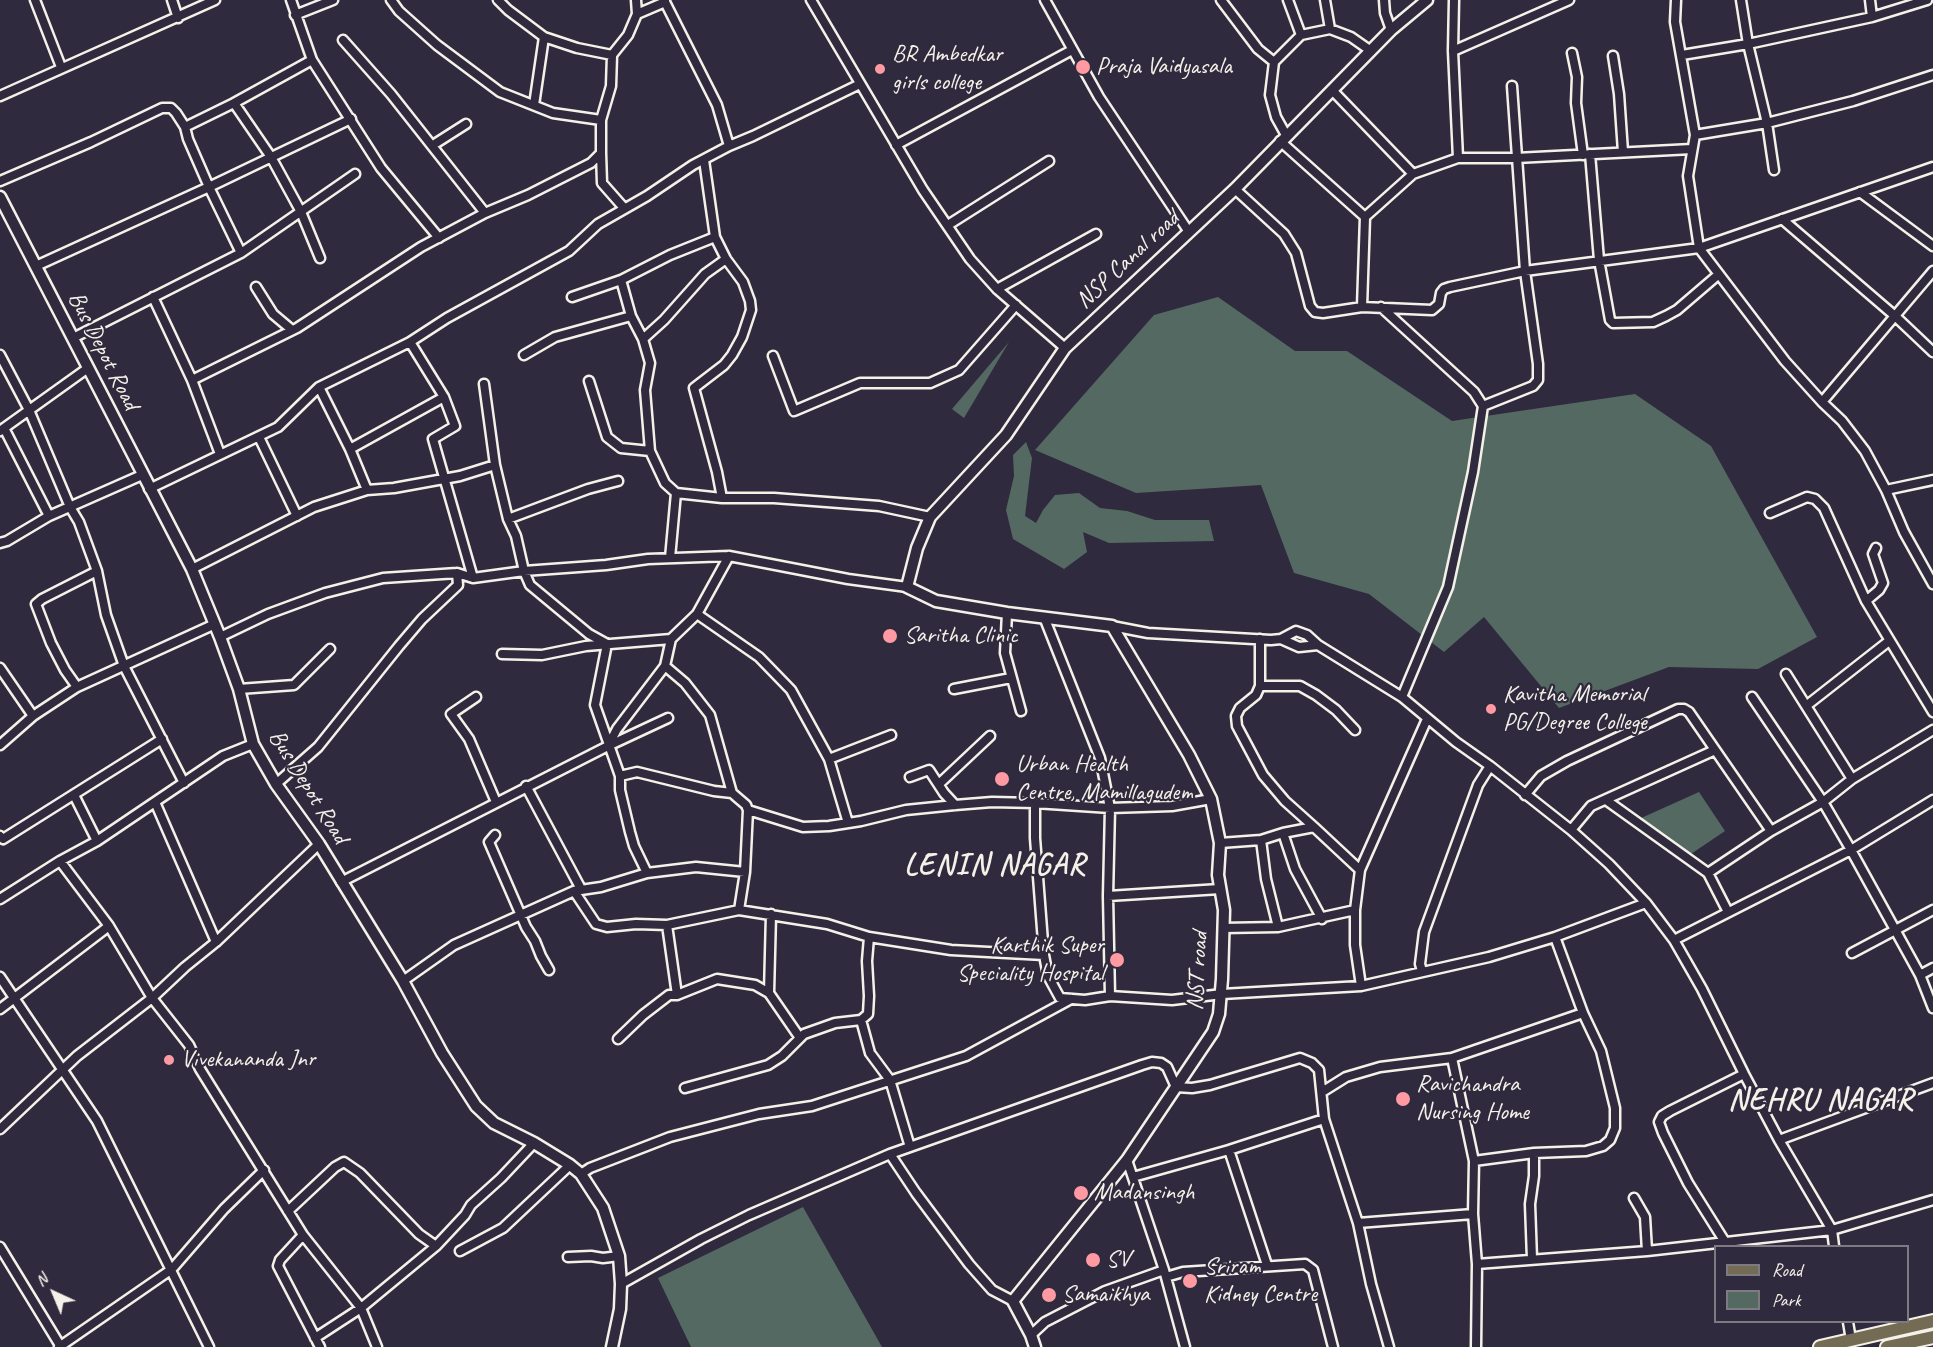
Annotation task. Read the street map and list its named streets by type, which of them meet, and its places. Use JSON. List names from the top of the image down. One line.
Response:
{"streets":{"street":["NSP Canal road","Bus Depot Road","NST road"]},"districts":["LENIN NAGAR","NEHRU NAGAR"],"places":["Praja Vaidyasala","BR Ambedkar girls college","Saritha Clinic","Kavitha Memorial PG/Degree College","Urban Health Centre, Mamillagudem","Karthik Super Speciality Hospital","Vivekananda Jnr","Ravichandra Nursing Home","Madansingh","SV","Sriram Kidney Centre","Samaikhya"],"legend":["Road","Park"],"north":"top left"}
